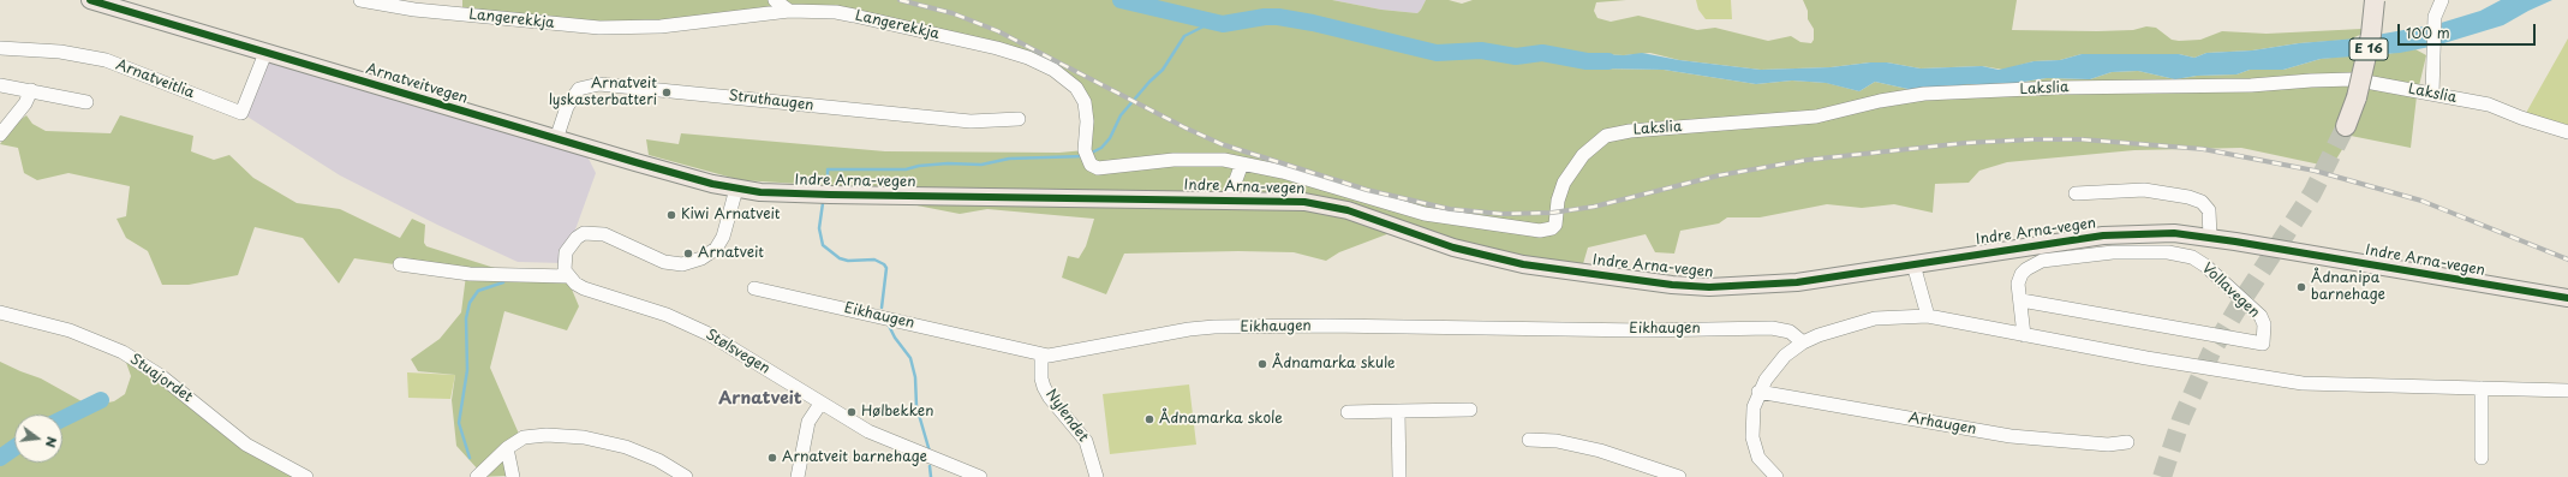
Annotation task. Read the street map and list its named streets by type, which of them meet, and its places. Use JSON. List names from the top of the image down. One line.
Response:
{"streets":{"highway":["E 16"],"main road":["Arnatveitvegen","Indre Arna-vegen"],"street":["Langerekkja","Arnatveitlia","Lakslia","Struthaugen","Vollavegen","Eikhaugen","Stølsvegen","Stuajordet","Nylendet","Arhaugen"]},"crossings":[["Langerekkja","Lakslia"],["Arnatveitlia","Arnatveitvegen"],["Arnatveitvegen","Struthaugen"],["Arnatveitvegen","Indre Arna-vegen"],["Eikhaugen","Nylendet"]],"districts":["Arnatveit"],"places":["Arnatveit lyskasterbatteri","Kiwi Arnatveit","Arnatveit","Ådnanipa barnehage","Ådnamarka skule","Hølbekken","Ådnamarka skole","Arnatveit barnehage"],"scale_bar":"100 m","north":"right"}
